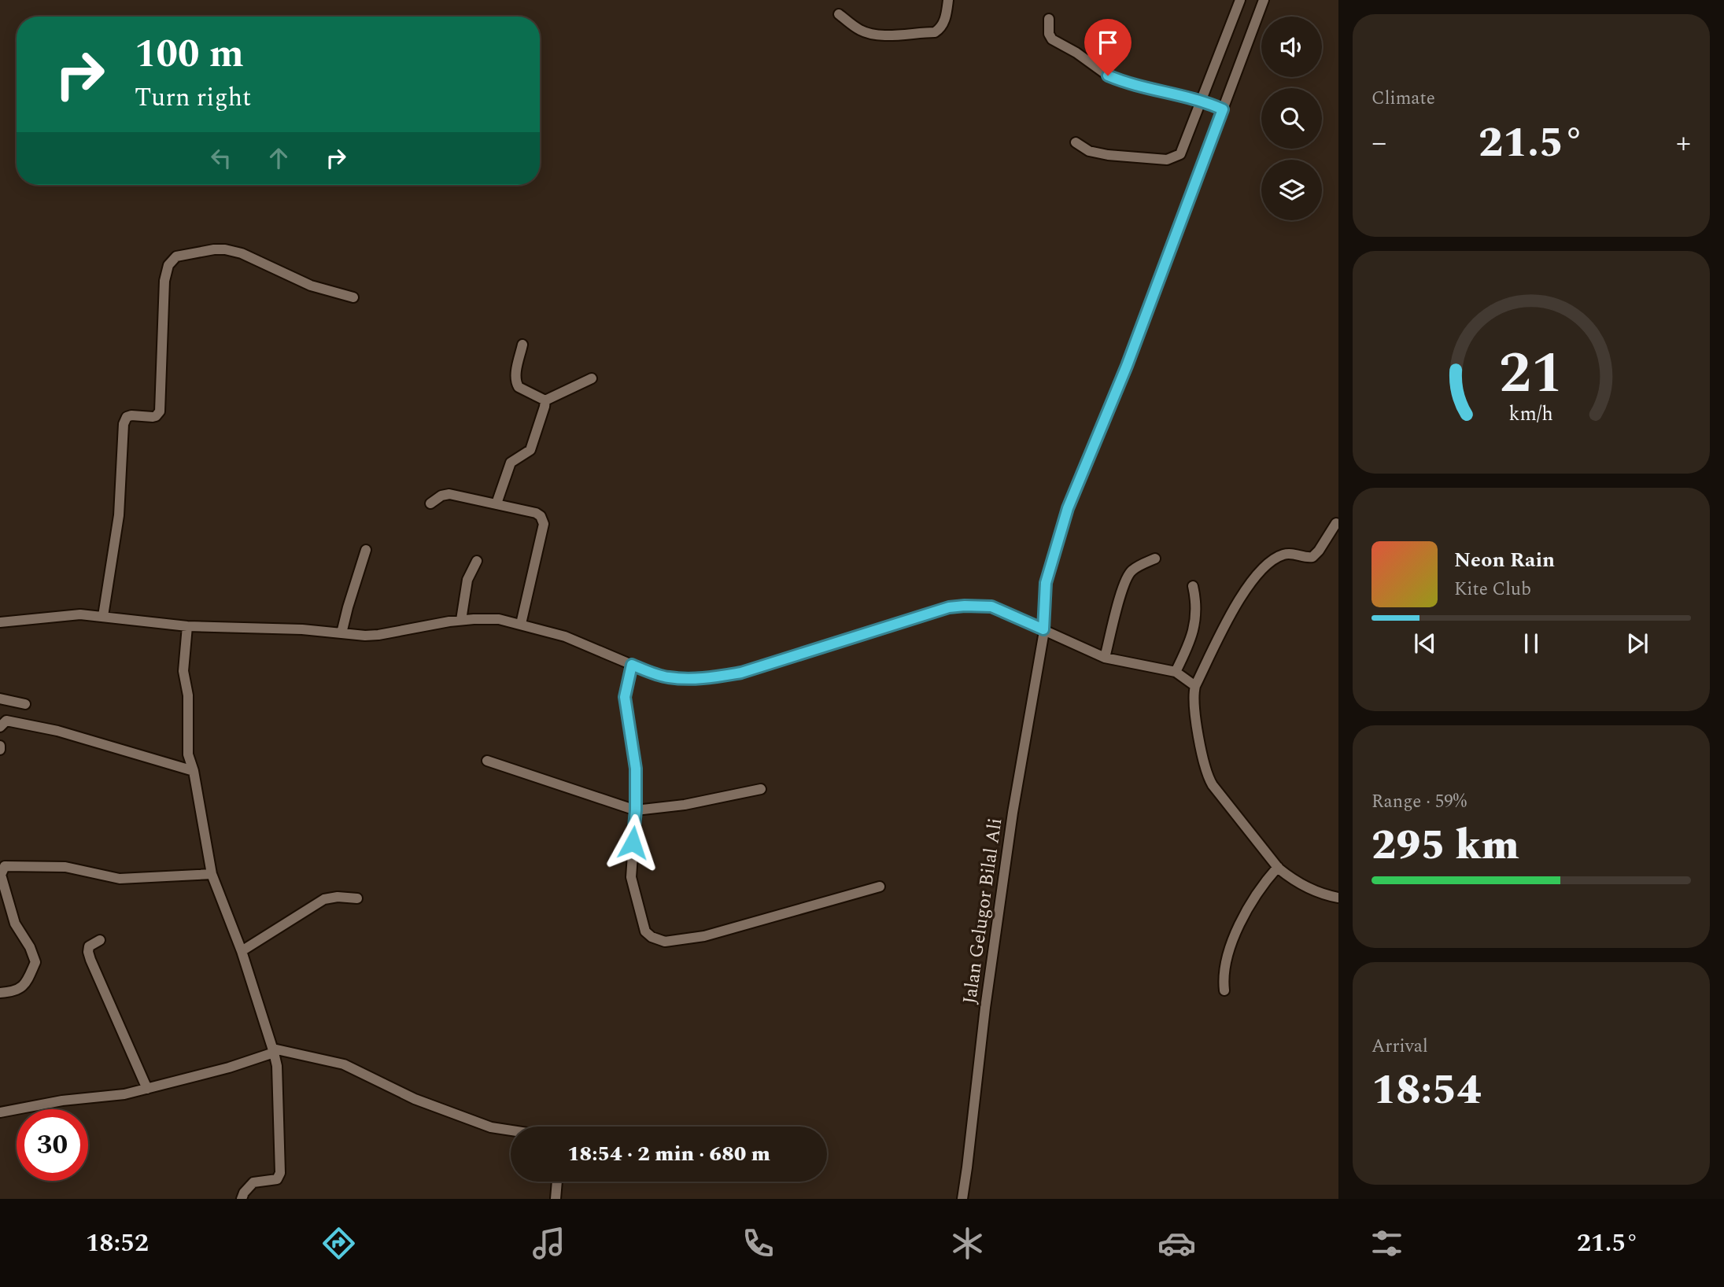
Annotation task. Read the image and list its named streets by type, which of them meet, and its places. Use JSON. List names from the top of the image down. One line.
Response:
{"streets":{"street":["Jalan Gelugor Bilal Ali"]},"page":{"tile":["Climate",["Range · 59%","295 km"],["Arrival","18:54"]],"turn":["100 m","Turn right"],"heat":["−","21.5°","+"],"song":["Neon Rain","Kite Club"],"limit":"30","trip":"18:54 · 2 min · 680 m","tabs":["18:52","21.5°"],"gauge":["21","km/h"]}}
